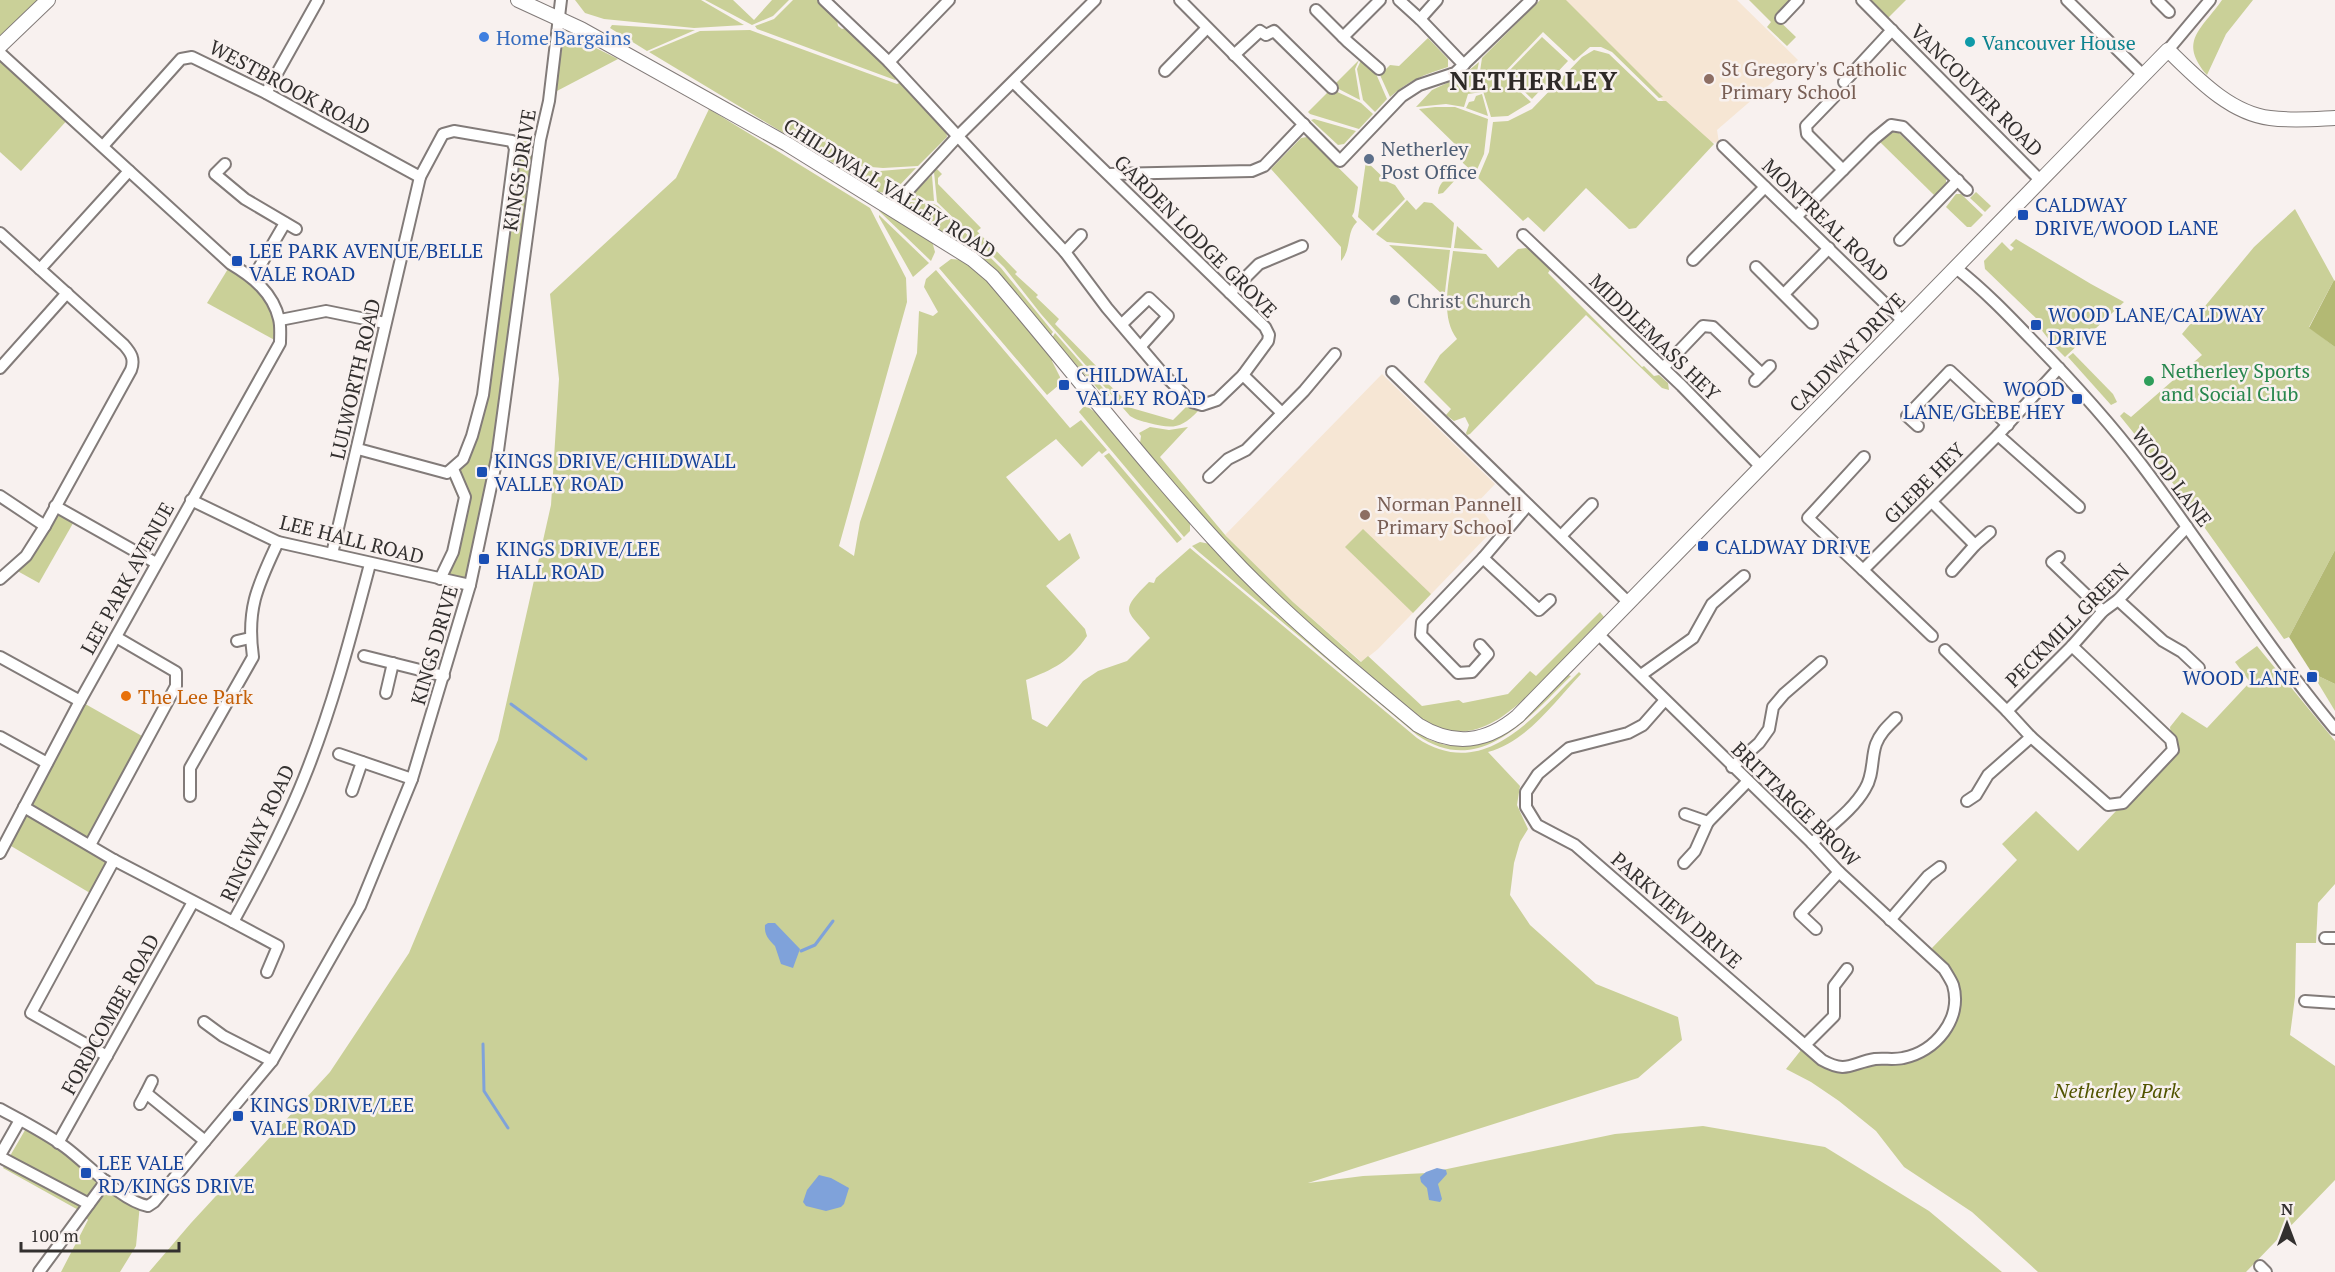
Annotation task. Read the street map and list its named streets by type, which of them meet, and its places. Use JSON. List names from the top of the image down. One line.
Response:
{"streets":{"main road":["CHILDWALL VALLEY ROAD","CALDWAY DRIVE"],"street":["WESTBROOK ROAD","VANCOUVER ROAD","KINGS DRIVE","MONTREAL ROAD","GARDEN LODGE GROVE","MIDDLEMASS HEY","LULWORTH ROAD","WOOD LANE","GLEBE HEY","LEE HALL ROAD","LEE PARK AVENUE","PECKMILL GREEN","BRITTARGE BROW","RINGWAY ROAD","PARKVIEW DRIVE","FORDCOMBE ROAD"]},"crossings":[["WESTBROOK ROAD","LULWORTH ROAD"],["VANCOUVER ROAD","CALDWAY DRIVE"],["KINGS DRIVE","CHILDWALL VALLEY ROAD"],["KINGS DRIVE","LEE HALL ROAD"],["CHILDWALL VALLEY ROAD","CALDWAY DRIVE"],["MONTREAL ROAD","CALDWAY DRIVE"],["MIDDLEMASS HEY","CALDWAY DRIVE"],["CALDWAY DRIVE","WOOD LANE"],["CALDWAY DRIVE","BRITTARGE BROW"],["LULWORTH ROAD","LEE HALL ROAD"],["WOOD LANE","GLEBE HEY"],["WOOD LANE","PECKMILL GREEN"],["LEE HALL ROAD","LEE PARK AVENUE"],["LEE HALL ROAD","RINGWAY ROAD"],["LEE PARK AVENUE","RINGWAY ROAD"],["BRITTARGE BROW","PARKVIEW DRIVE"],["RINGWAY ROAD","FORDCOMBE ROAD"]],"districts":["NETHERLEY"],"parks":["Netherley Park"],"places":{"other":["Home Bargains","Vancouver House","St Gregory's Catholic Primary School","Netherley Post Office","Christ Church","Netherley Sports and Social Club","Norman Pannell Primary School","The Lee Park"],"transit":["CALDWAY DRIVE/WOOD LANE","LEE PARK AVENUE/BELLE VALE ROAD","WOOD LANE/CALDWAY DRIVE","CHILDWALL VALLEY ROAD","WOOD LANE/GLEBE HEY","KINGS DRIVE/CHILDWALL VALLEY ROAD","CALDWAY DRIVE","KINGS DRIVE/LEE HALL ROAD","WOOD LANE","KINGS DRIVE/LEE VALE ROAD","LEE VALE RD/KINGS DRIVE"]},"scale_bar":"100 m","north":"top"}
